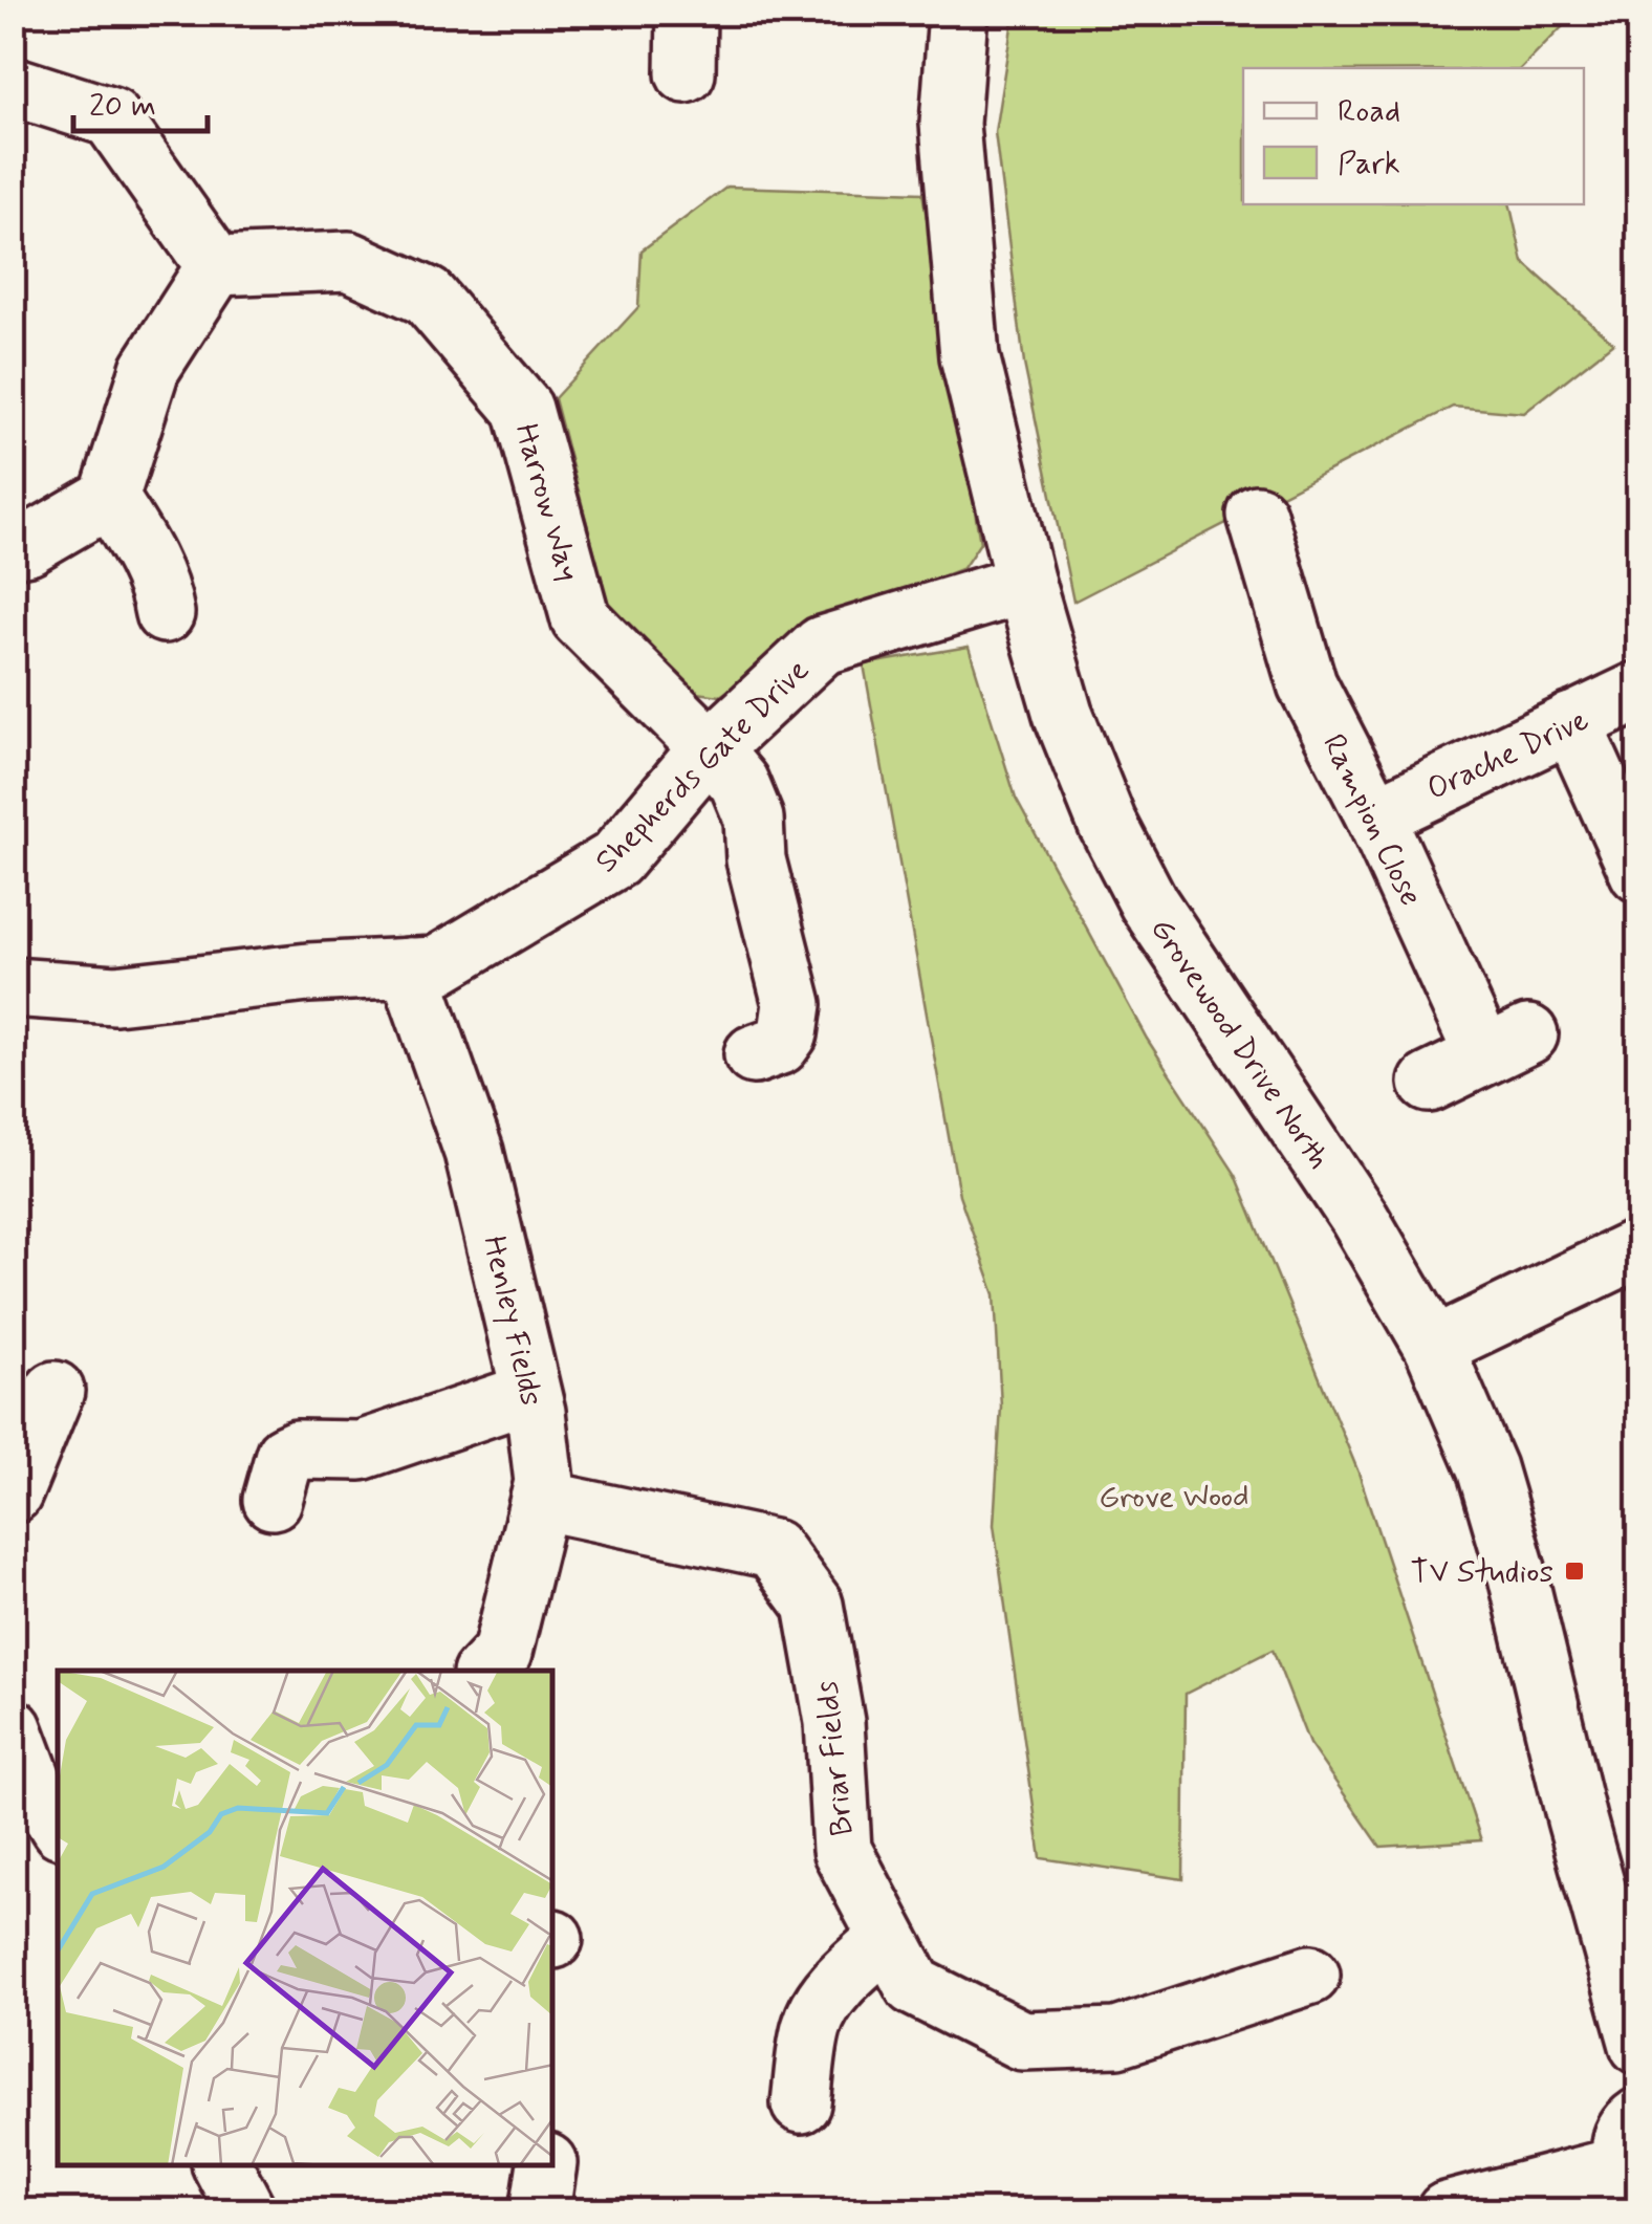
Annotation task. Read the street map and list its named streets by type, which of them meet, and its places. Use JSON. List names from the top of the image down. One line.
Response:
{"streets":{"street":["Harrow Way","Orache Drive","Shepherds Gate Drive","Rampion Close","Grovewood Drive North","Henley Fields","Briar Fields"]},"crossings":[["Harrow Way","Shepherds Gate Drive"],["Orache Drive","Rampion Close"],["Shepherds Gate Drive","Grovewood Drive North"],["Shepherds Gate Drive","Henley Fields"],["Henley Fields","Briar Fields"]],"parks":["Grove Wood"],"places":{"transit":["TV Studios"]},"legend":["Road","Park"],"scale_bar":"20 m"}
